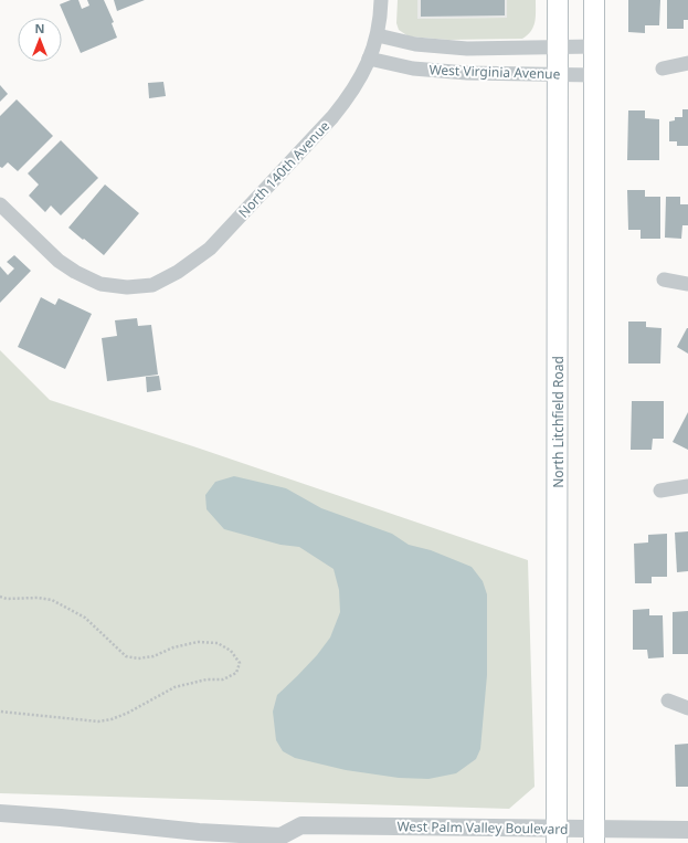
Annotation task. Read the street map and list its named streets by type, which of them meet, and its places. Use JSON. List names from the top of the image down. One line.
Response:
{"streets":{"main road":["North Litchfield Road"],"street":["West Virginia Avenue","North 140th Avenue","West Palm Valley Boulevard"]},"crossings":[["West Virginia Avenue","North 140th Avenue"],["West Virginia Avenue","North Litchfield Road"],["North Litchfield Road","West Palm Valley Boulevard"]],"north":"top"}
